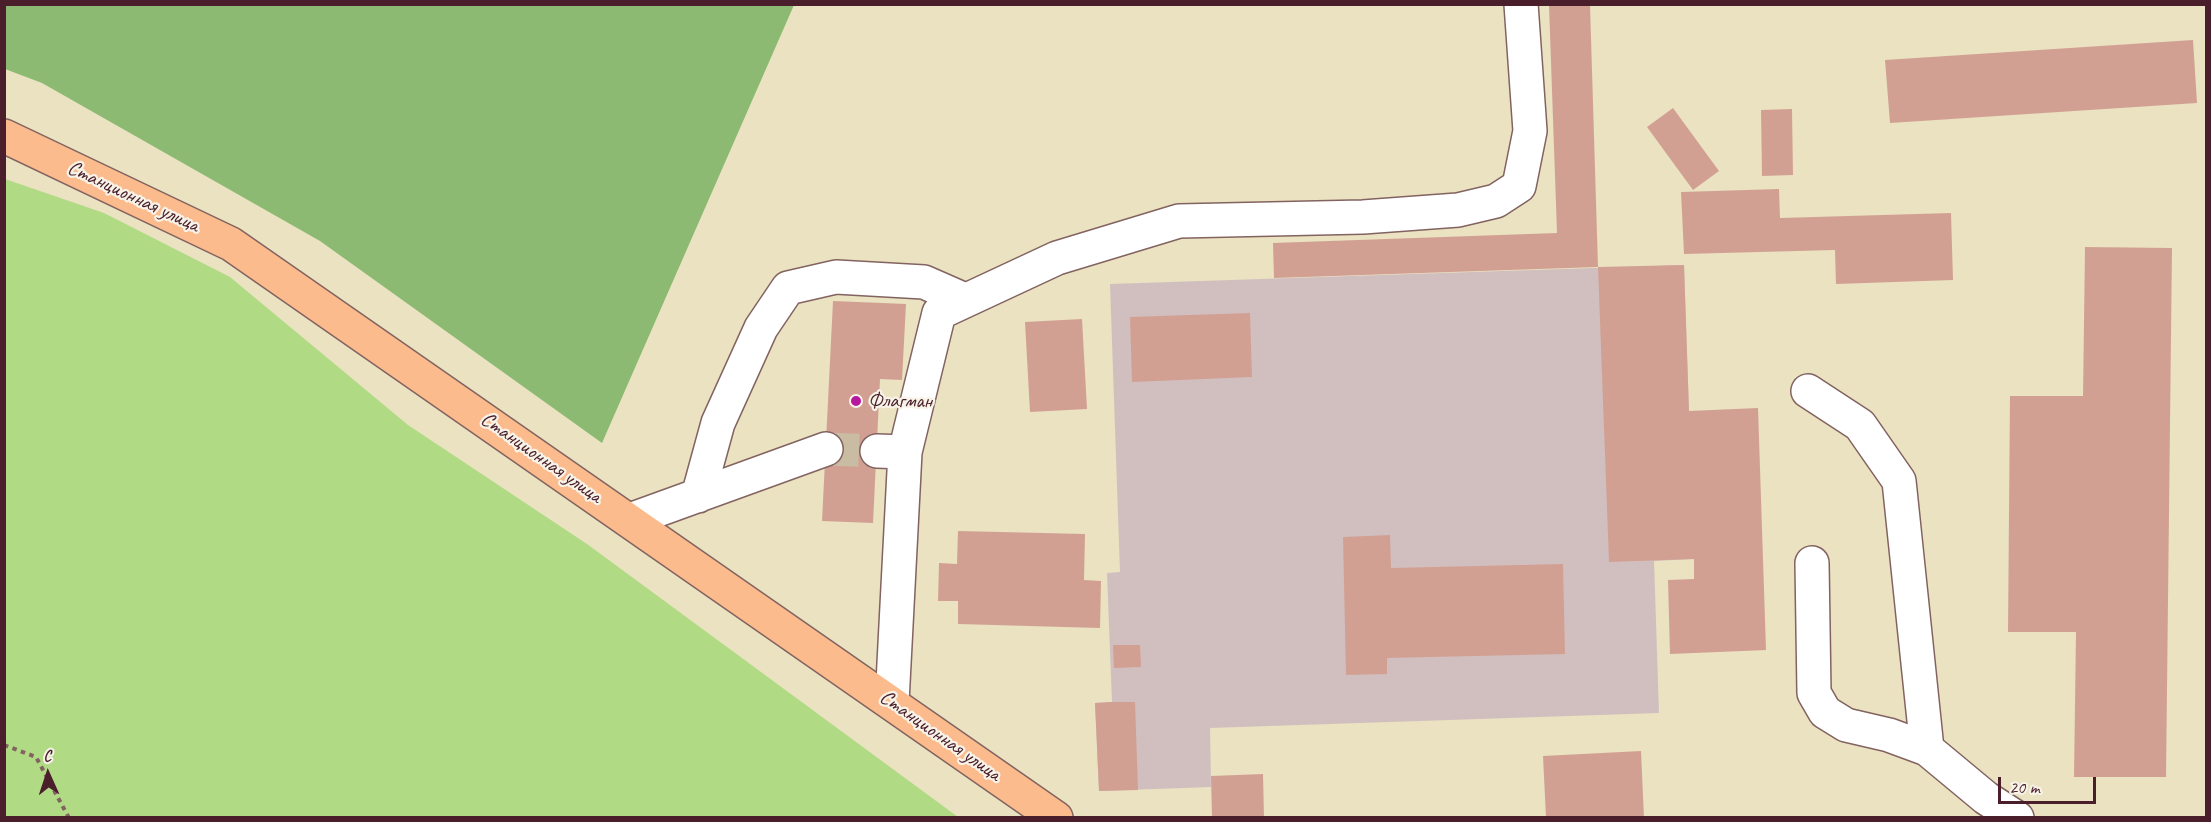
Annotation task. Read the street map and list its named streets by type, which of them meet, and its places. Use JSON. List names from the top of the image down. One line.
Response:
{"streets":{"main road":["Станционная улица"]},"places":["Флагман"],"scale_bar":"20 m","north":"top"}
